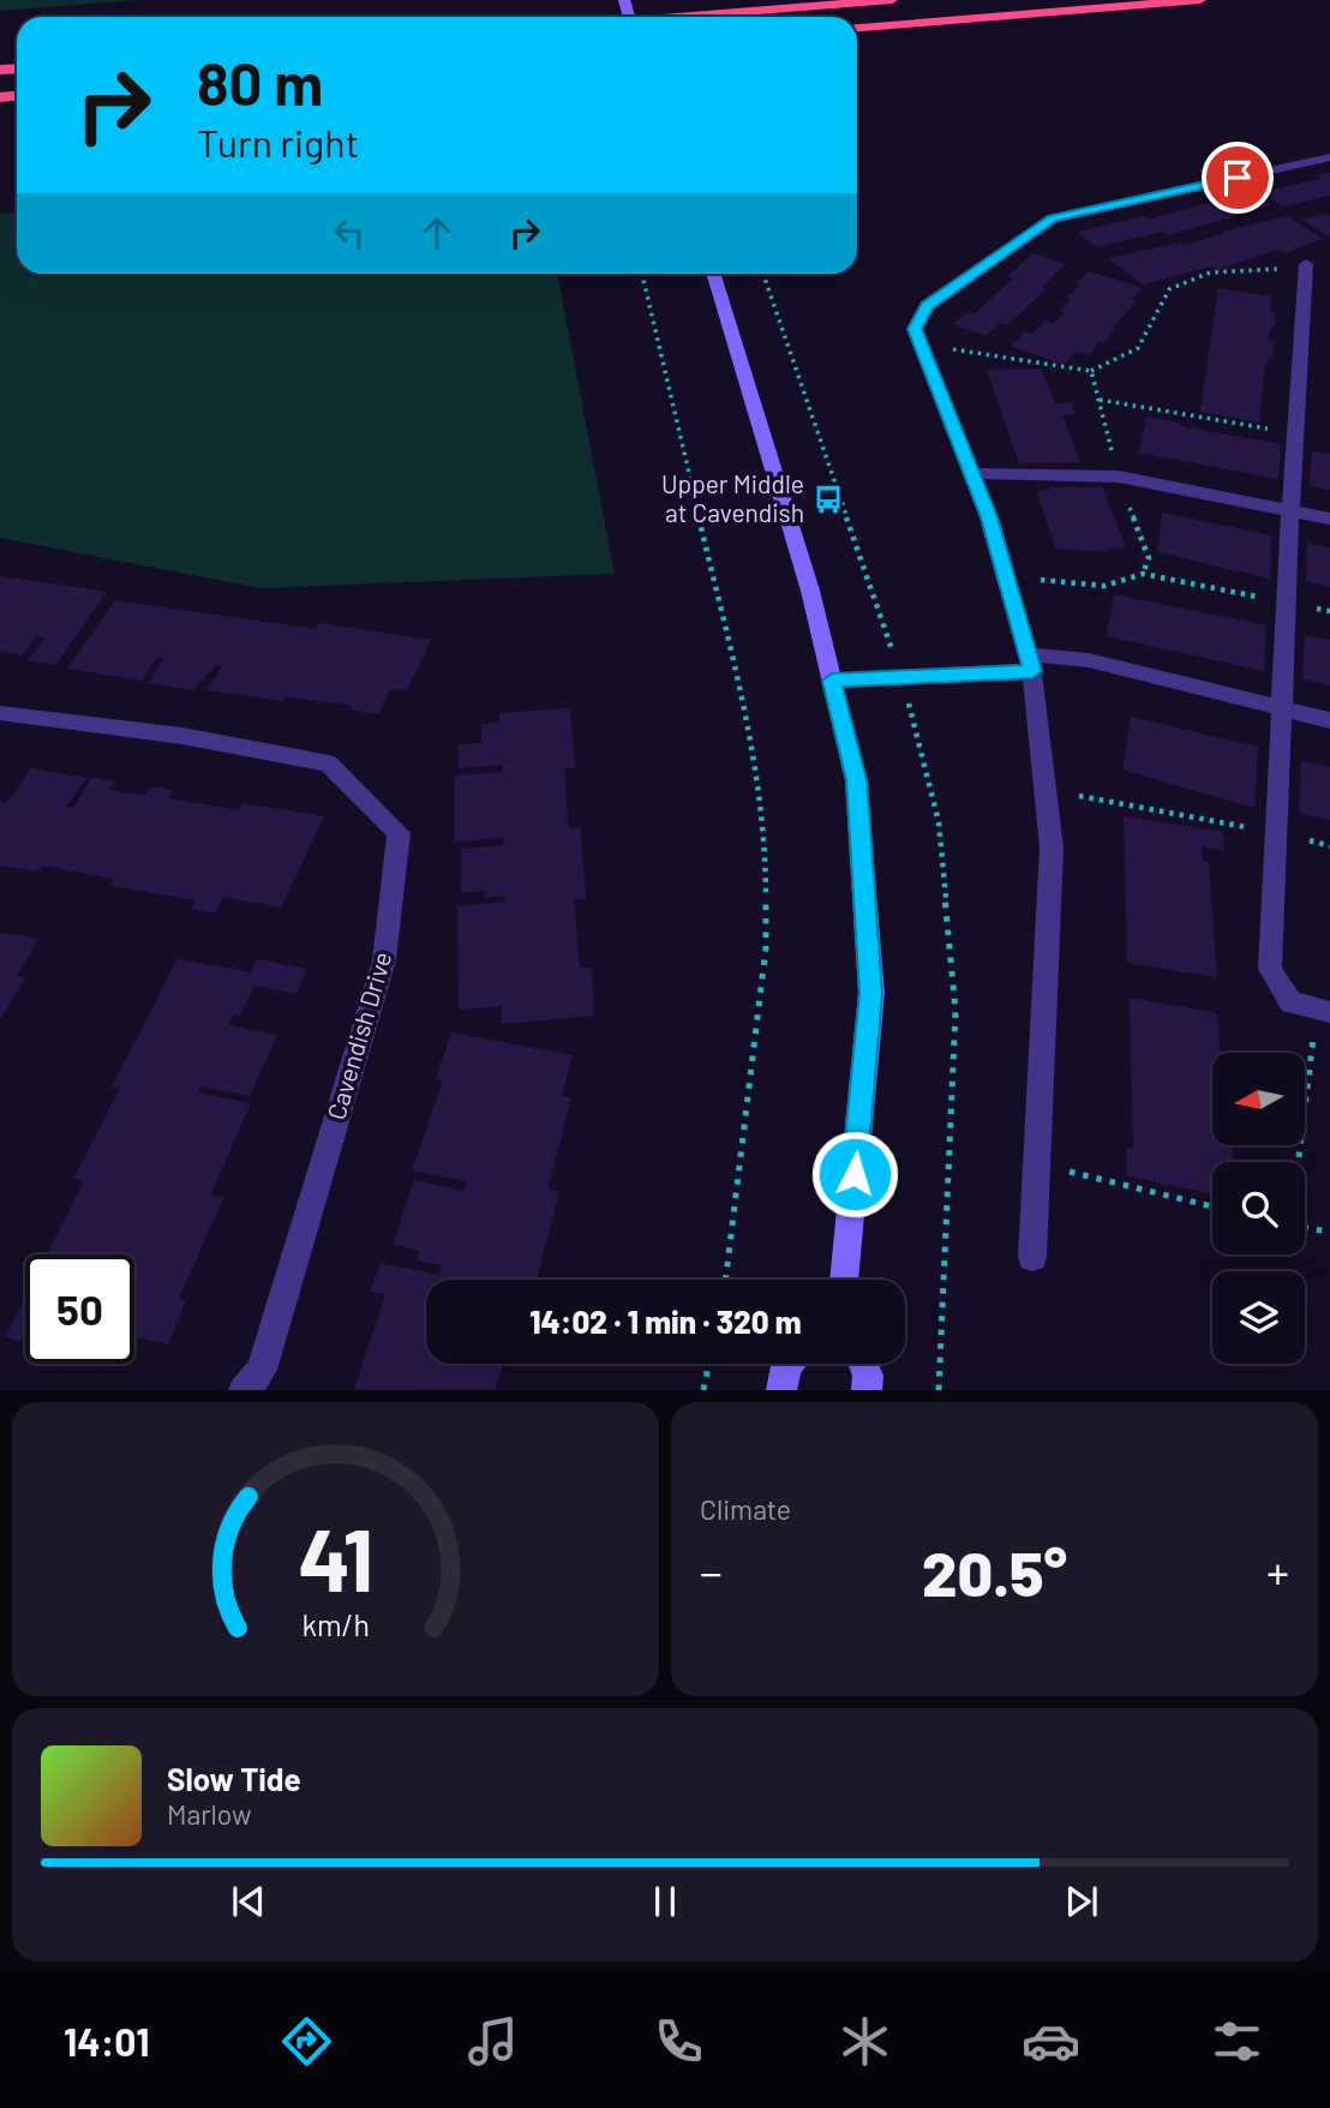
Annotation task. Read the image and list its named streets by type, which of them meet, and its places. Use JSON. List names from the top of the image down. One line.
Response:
{"streets":{"street":["Cavendish Drive"]},"places":{"bus stop":["Upper Middle at Cavendish"]},"north":"left","page":{"turn":["80 m","Turn right"],"limit":"50","trip":"14:02 · 1 min · 320 m","tile":"Climate","heat":["−","20.5°","+"],"song":["Slow Tide","Marlow"],"tabs":"14:01","gauge":["41","km/h"]}}
